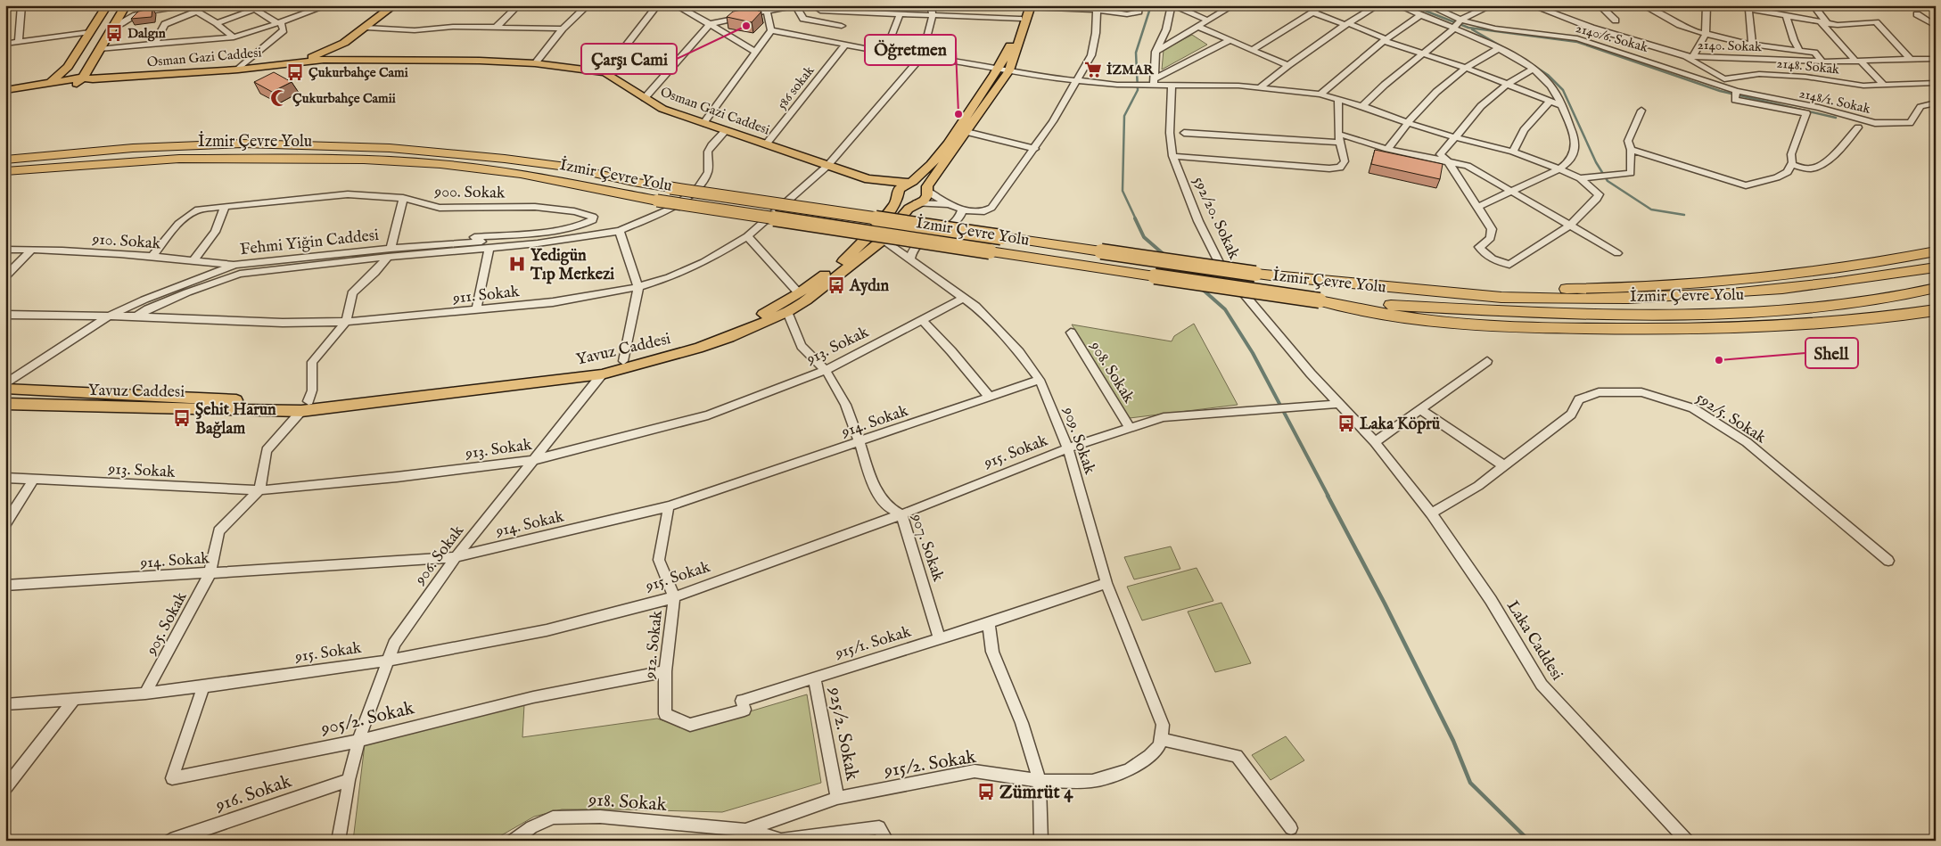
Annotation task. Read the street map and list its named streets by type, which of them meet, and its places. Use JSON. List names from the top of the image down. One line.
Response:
{"streets":{"highway":["İzmir Çevre Yolu"],"main road":["Osman Gazi Caddesi","Yavuz Caddesi"],"street":["2140/6. Sokak","2140. Sokak","2148. Sokak","586 sokak","2148/1. Sokak","900. Sokak","592/20. Sokak","910. Sokak","Fehmi Yiğin Caddesi","911. Sokak","913. Sokak","908. Sokak","592/5. Sokak","914. Sokak","909. Sokak","915. Sokak","907. Sokak","906. Sokak","905. Sokak","Laka Caddesi","915/1. Sokak","912. Sokak","905/2. Sokak","925/2. Sokak","915/2. Sokak","916. Sokak","918. Sokak"]},"crossings":[["2140/6. Sokak","2148/1. Sokak"],["Osman Gazi Caddesi","586 sokak"],["Osman Gazi Caddesi","Fehmi Yiğin Caddesi"],["Osman Gazi Caddesi","911. Sokak"],["Osman Gazi Caddesi","Yavuz Caddesi"],["900. Sokak","910. Sokak"],["900. Sokak","Fehmi Yiğin Caddesi"],["592/20. Sokak","915. Sokak"],["592/20. Sokak","Laka Caddesi"],["910. Sokak","Fehmi Yiğin Caddesi"],["Fehmi Yiğin Caddesi","911. Sokak"],["913. Sokak","909. Sokak"],["913. Sokak","907. Sokak"],["913. Sokak","906. Sokak"],["913. Sokak","905. Sokak"],["Yavuz Caddesi","909. Sokak"],["Yavuz Caddesi","907. Sokak"],["Yavuz Caddesi","906. Sokak"],["908. Sokak","915. Sokak"],["592/5. Sokak","Laka Caddesi"],["914. Sokak","909. Sokak"],["914. Sokak","907. Sokak"],["914. Sokak","906. Sokak"],["914. Sokak","905. Sokak"],["914. Sokak","912. Sokak"],["909. Sokak","915. Sokak"],["909. Sokak","915/1. Sokak"],["909. Sokak","915/2. Sokak"],["915. Sokak","907. Sokak"],["915. Sokak","906. Sokak"],["915. Sokak","905. Sokak"],["915. Sokak","912. Sokak"],["915. Sokak","905/2. Sokak"],["907. Sokak","915/1. Sokak"],["906. Sokak","905/2. Sokak"],["906. Sokak","916. Sokak"],["915/1. Sokak","912. Sokak"],["915/1. Sokak","925/2. Sokak"],["912. Sokak","905/2. Sokak"],["925/2. Sokak","915/2. Sokak"],["915/2. Sokak","918. Sokak"]],"places":{"other":["Çarşı Cami","Öğretmen","Shell"],"bus stop":["Dalgın","Çukurbahçe Cami","Aydın","Şehit Harun Bağlam","Laka Köprü","Zümrüt 4"],"supermarket":["İZMAR"],"mosque":["Çukurbahçe Camii"],"hospital":["Yedigün Tıp Merkezi"]}}
